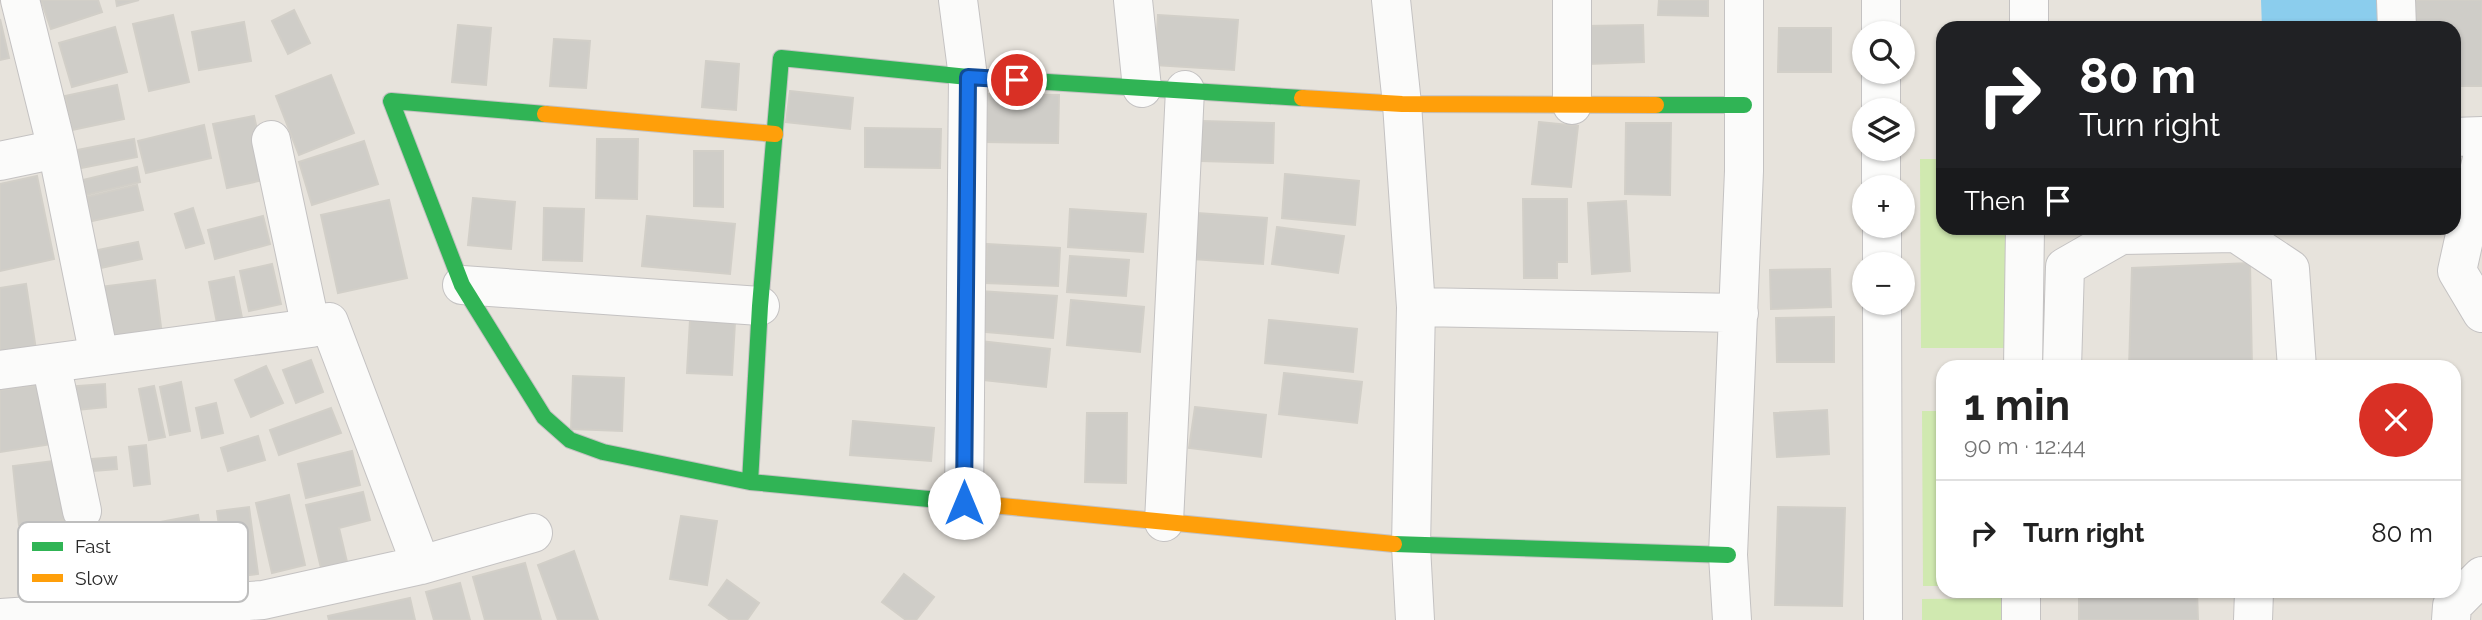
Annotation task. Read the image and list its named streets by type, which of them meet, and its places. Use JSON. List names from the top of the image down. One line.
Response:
{"legend":["Fast","Slow"],"page":{"map_buttons":["+","−"],"turn":["80 m","Turn right"],"then":"Then","heading":["1 min","90 m · 12:44"],"list":[{"name":"Turn right","value":"80 m"}]}}
